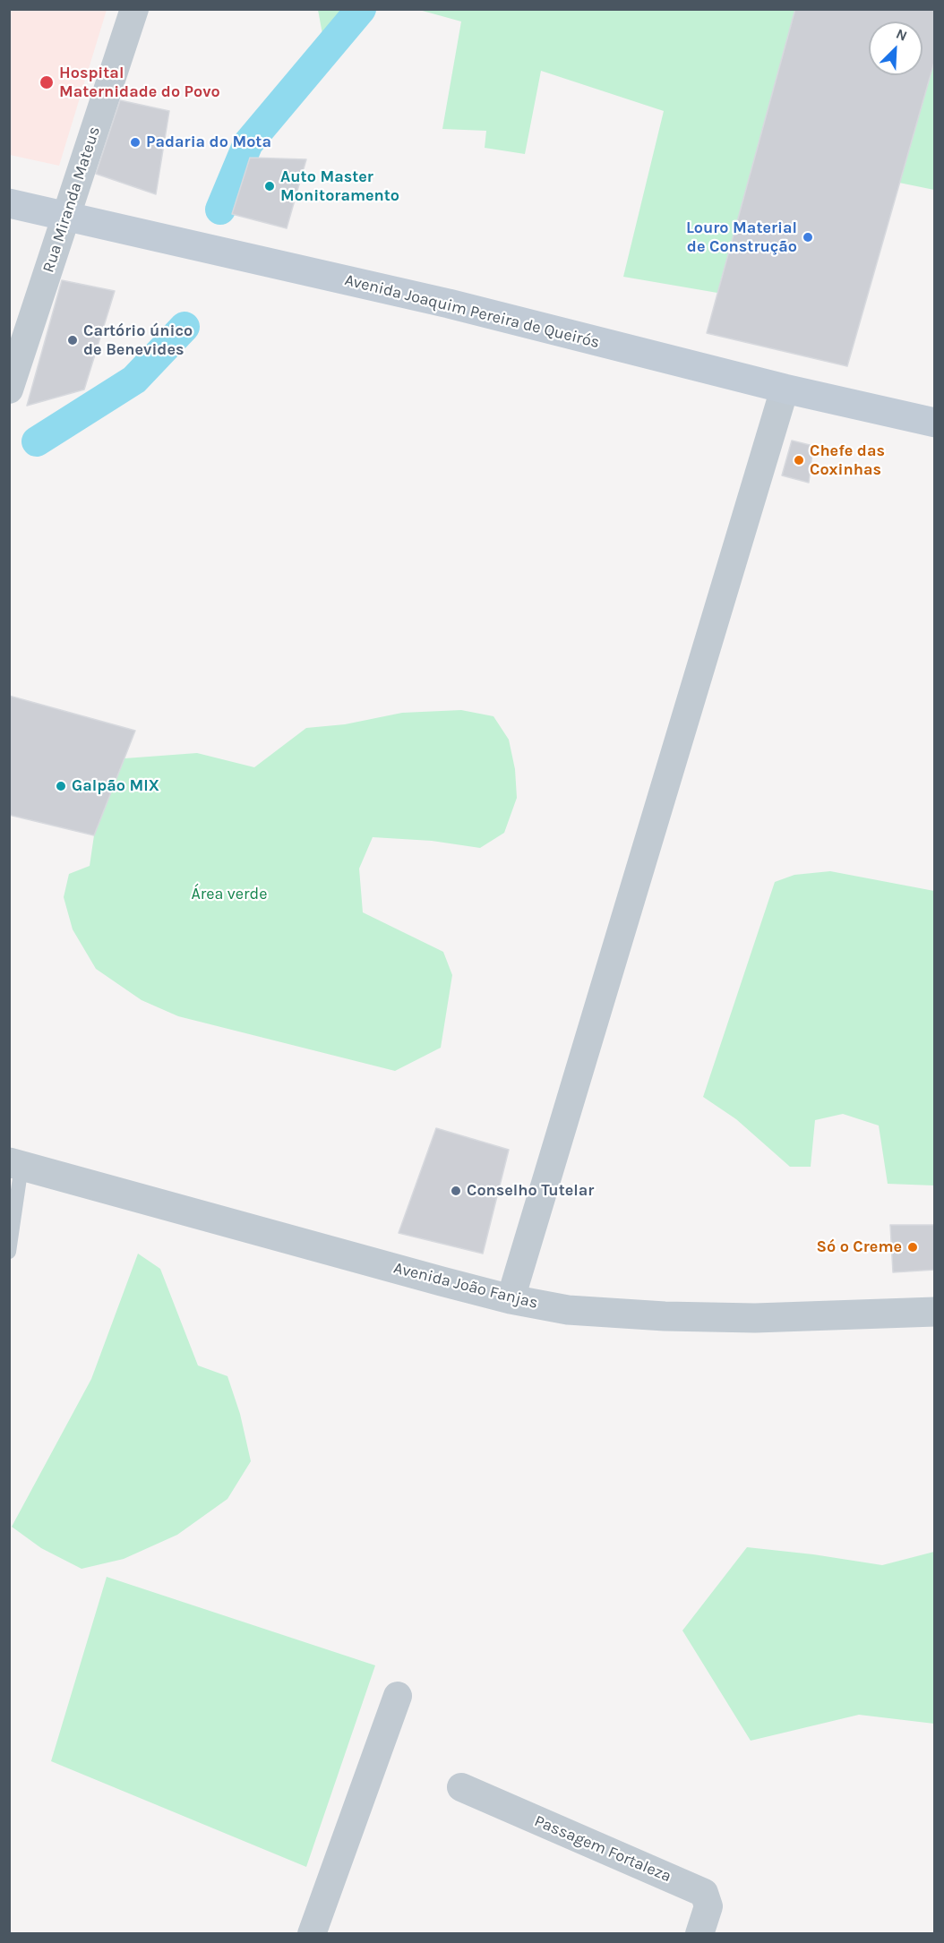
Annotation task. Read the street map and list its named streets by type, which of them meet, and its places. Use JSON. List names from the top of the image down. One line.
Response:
{"streets":{"main road":["Avenida Joaquim Pereira de Queirós"],"street":["Rua Miranda Mateus","Avenida João Fanjas","Passagem Fortaleza"]},"crossings":[["Rua Miranda Mateus","Avenida Joaquim Pereira de Queirós"]],"parks":["Área verde"],"places":["Hospital Maternidade do Povo","Padaria do Mota","Auto Master Monitoramento","Louro Material de Construção","Cartório único de Benevides","Chefe das Coxinhas","Galpão MIX","Conselho Tutelar","Só o Creme"],"north":"top right"}
